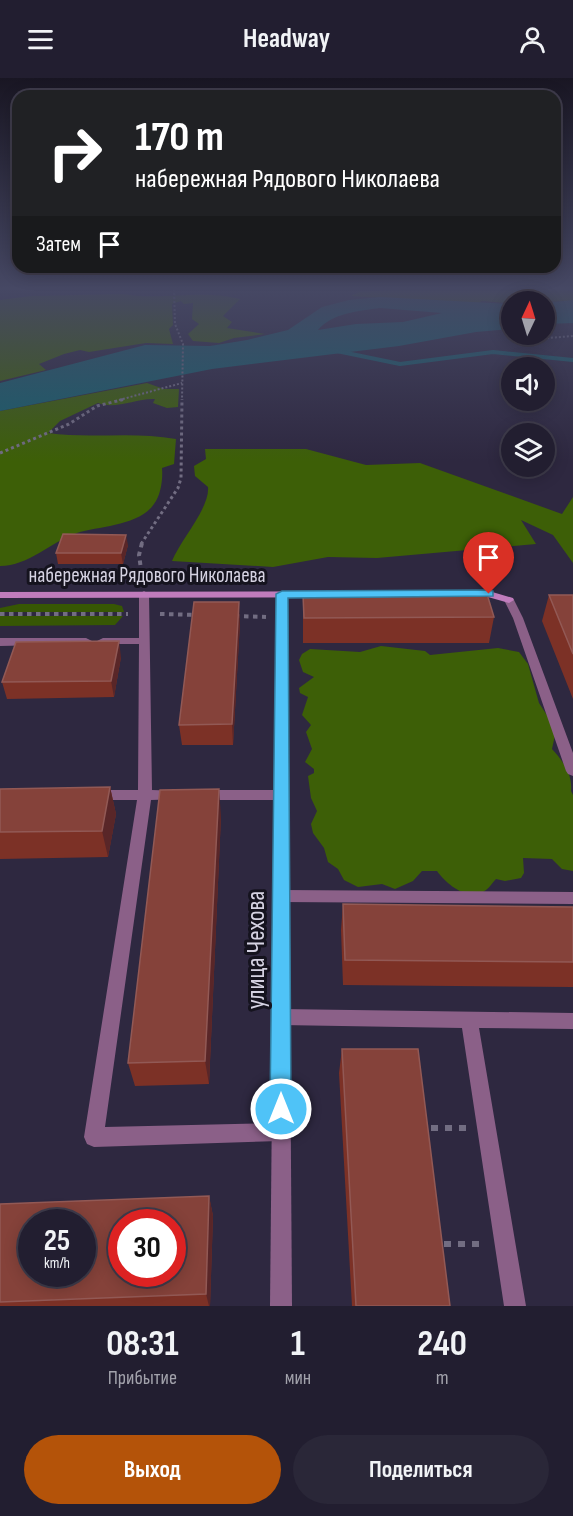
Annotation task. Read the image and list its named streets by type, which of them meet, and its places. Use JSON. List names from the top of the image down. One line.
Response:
{"streets":{"street":["набережная Рядового Николаева","улица Чехова"]},"crossings":[["набережная Рядового Николаева","улица Чехова"]],"north":"top","page":{"header":"Headway","turn":["170 m","набережная Рядового Николаева"],"then":"Затем","speed":"25 km/h","limit":"30","eta":["08:31","Прибытие","1","мин","240","m"],"buttons":["Выход","Поделиться"]}}
